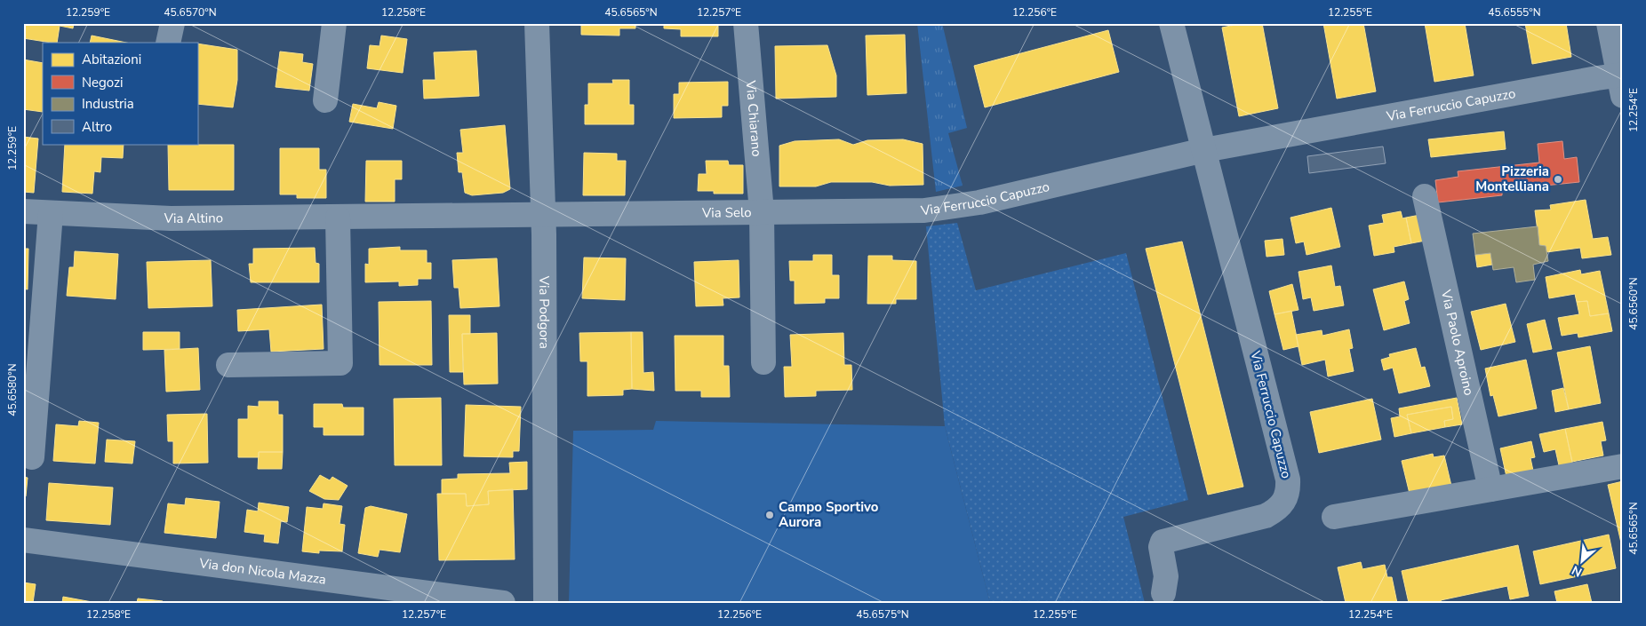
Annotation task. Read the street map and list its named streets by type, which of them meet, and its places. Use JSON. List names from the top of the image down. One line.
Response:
{"streets":{"street":["Via Ferruccio Capuzzo","Via Chiarano","Via Selo","Via Altino","Via Podgora","Via Paolo Aproino","Via don Nicola Mazza"]},"crossings":[["Via Ferruccio Capuzzo","Via Chiarano"],["Via Ferruccio Capuzzo","Via Selo"],["Via Chiarano","Via Selo"],["Via Selo","Via Altino"],["Via Selo","Via Podgora"],["Via Altino","Via Podgora"]],"places":["Pizzeria Montelliana","Campo Sportivo Aurora"],"legend":["Abitazioni","Negozi","Industria","Altro"],"north":"bottom left","coordinates":["12.259°E","45.6570°N","12.258°E","45.6565°N","12.257°E","12.256°E","12.255°E","45.6555°N","12.254°E","45.6560°N","45.6580°N","45.6575°N"]}
